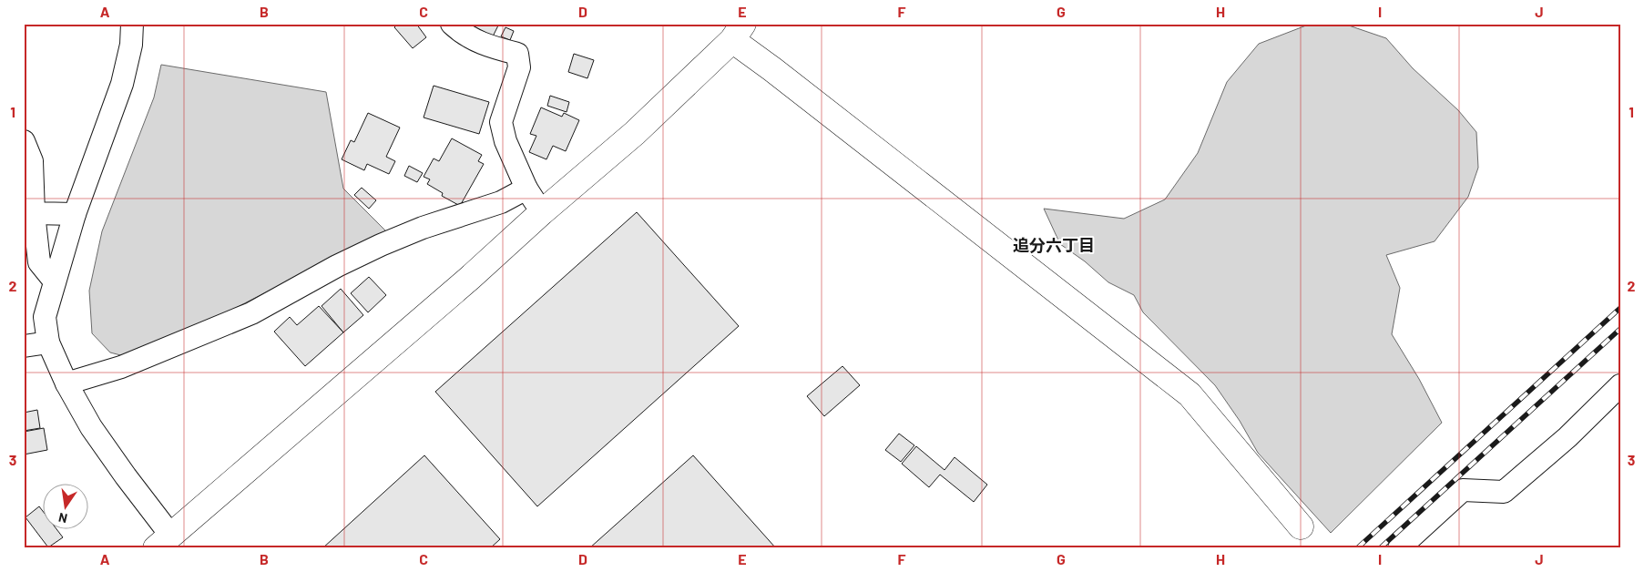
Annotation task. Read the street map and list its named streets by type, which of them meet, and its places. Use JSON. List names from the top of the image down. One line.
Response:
{"districts":["追分六丁目"],"north":"bottom","grid":{"columns":["A","B","C","D","E","F","G","H","I","J"],"rows":["1","2","3"]}}
